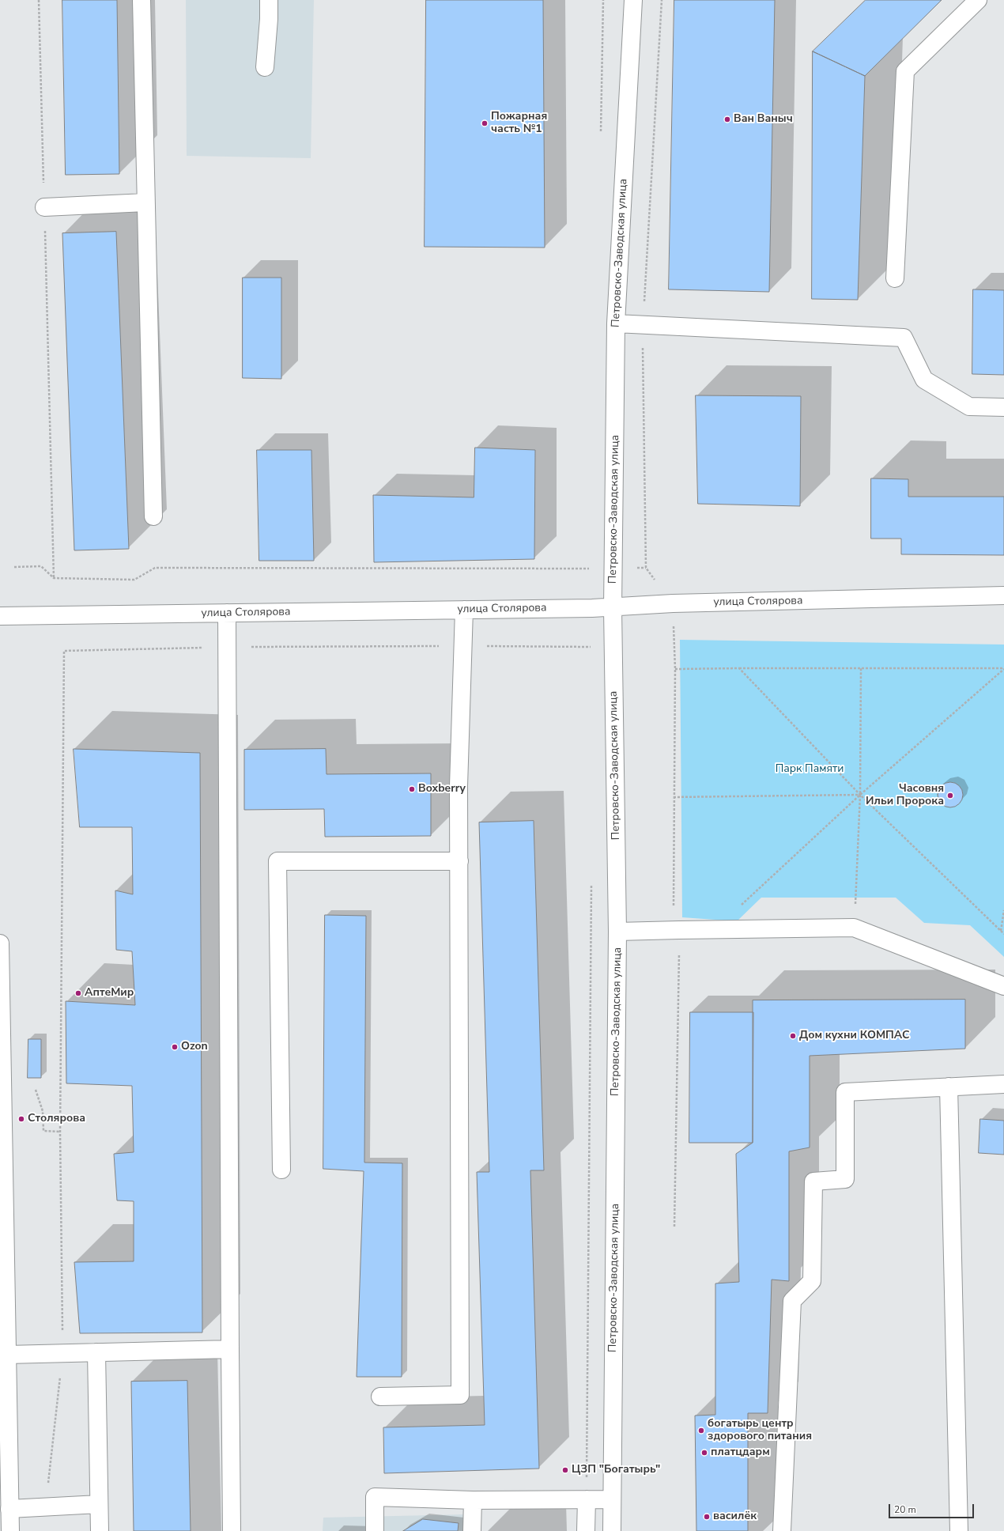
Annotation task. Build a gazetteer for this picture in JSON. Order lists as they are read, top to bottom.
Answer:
{
  "streets": {
    "street": ["Петровско-Заводская улица", "улица Столярова"]
  },
  "crossings": [
    ["Петровско-Заводская улица", "улица Столярова"]
  ],
  "parks": ["Парк Памяти"],
  "places": [
    "Ван Ваныч",
    "Пожарная часть №1",
    "Boxberry",
    "Часовня Ильи Пророка",
    "АптеМир",
    "Дом кухни КОМПАС",
    "Ozon",
    "Столярова",
    "богатырь центр здорового питания",
    "платцдарм",
    "ЦЗП \"Богатырь\"",
    "василёк"
  ],
  "scale_bar": "20 m"
}
